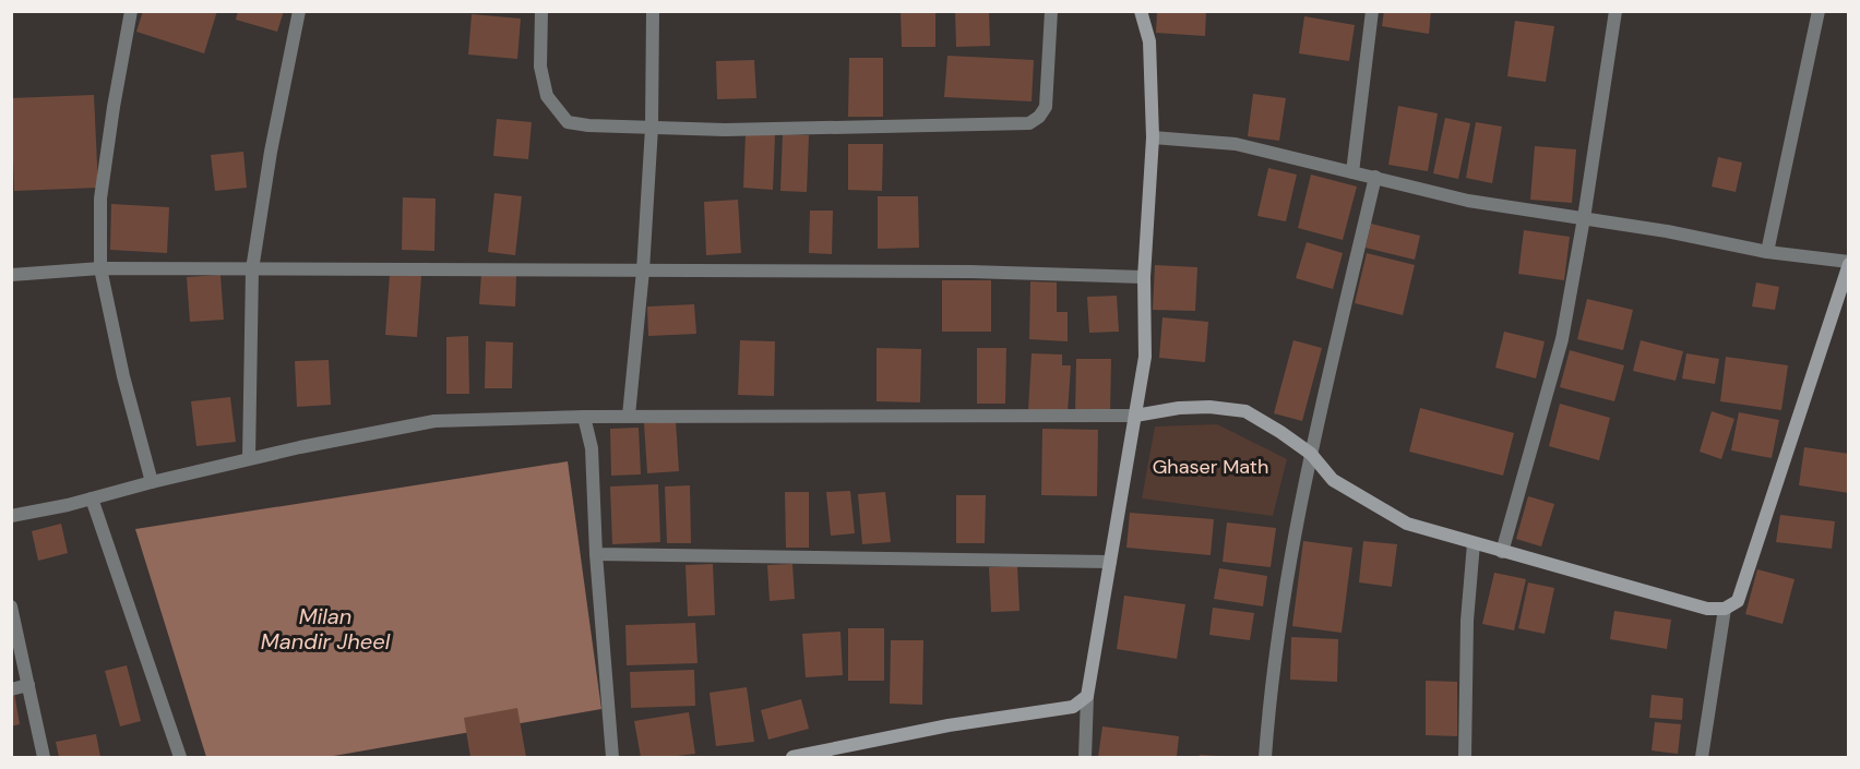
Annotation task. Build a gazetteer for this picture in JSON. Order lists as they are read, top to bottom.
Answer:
{
  "water": ["Milan Mandir Jheel"],
  "parks": ["Ghaser Math"]
}
